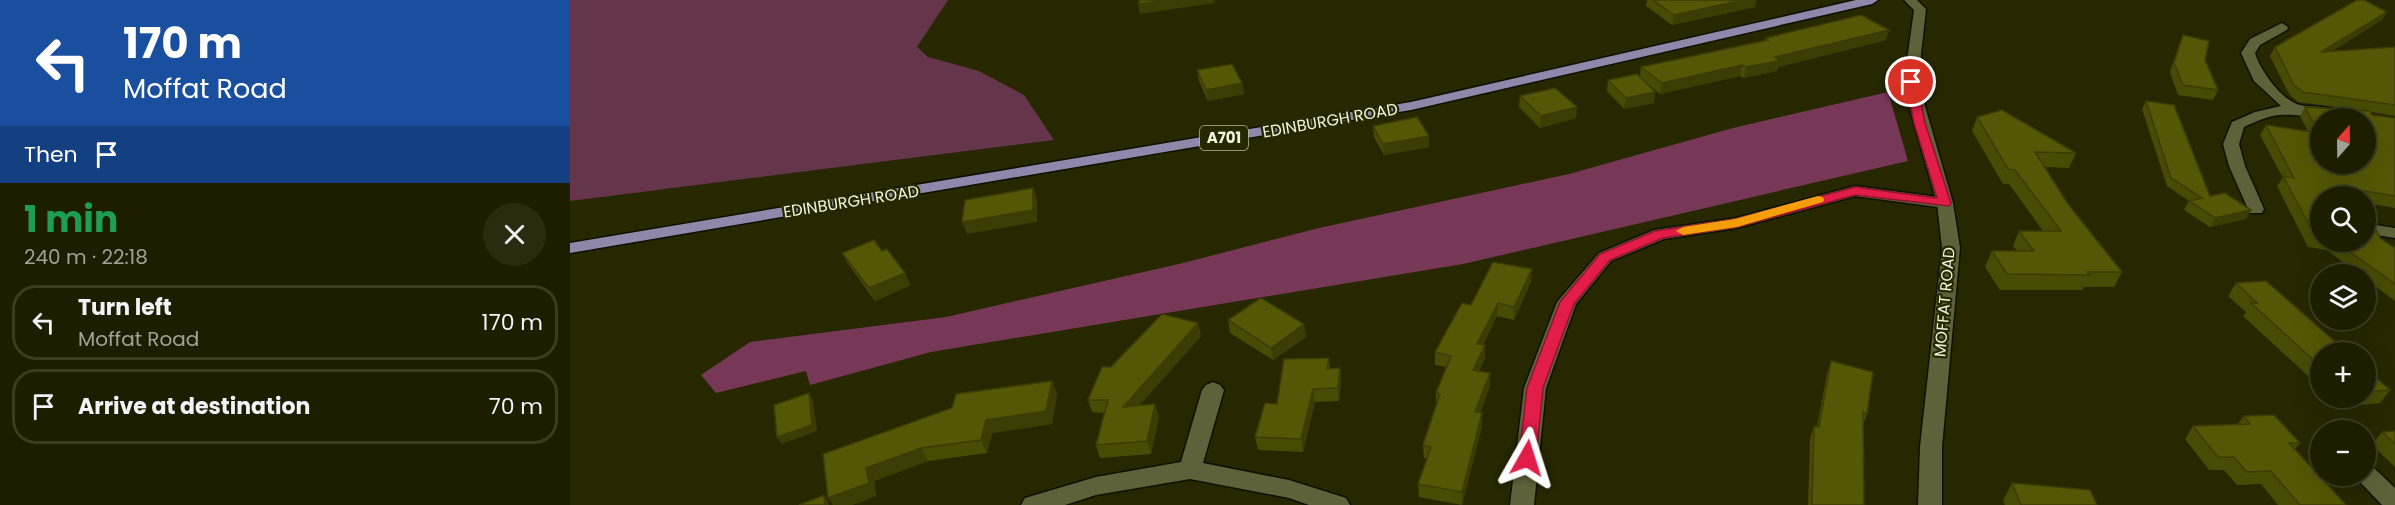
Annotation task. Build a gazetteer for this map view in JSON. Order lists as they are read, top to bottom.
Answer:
{
  "streets": {
    "main road": ["EDINBURGH ROAD", "A701"],
    "street": ["MOFFAT ROAD"]
  },
  "north": "top",
  "page": {
    "turn": ["170 m", "Moffat Road"],
    "map_buttons": ["+", "−"],
    "then": "Then",
    "heading": ["1 min", "240 m · 22:18"],
    "list": [
      {
        "name": "Turn left",
        "note": "Moffat Road",
        "value": "170 m"
      },
      {
        "name": "Arrive at destination",
        "value": "70 m"
      }
    ]
  }
}
